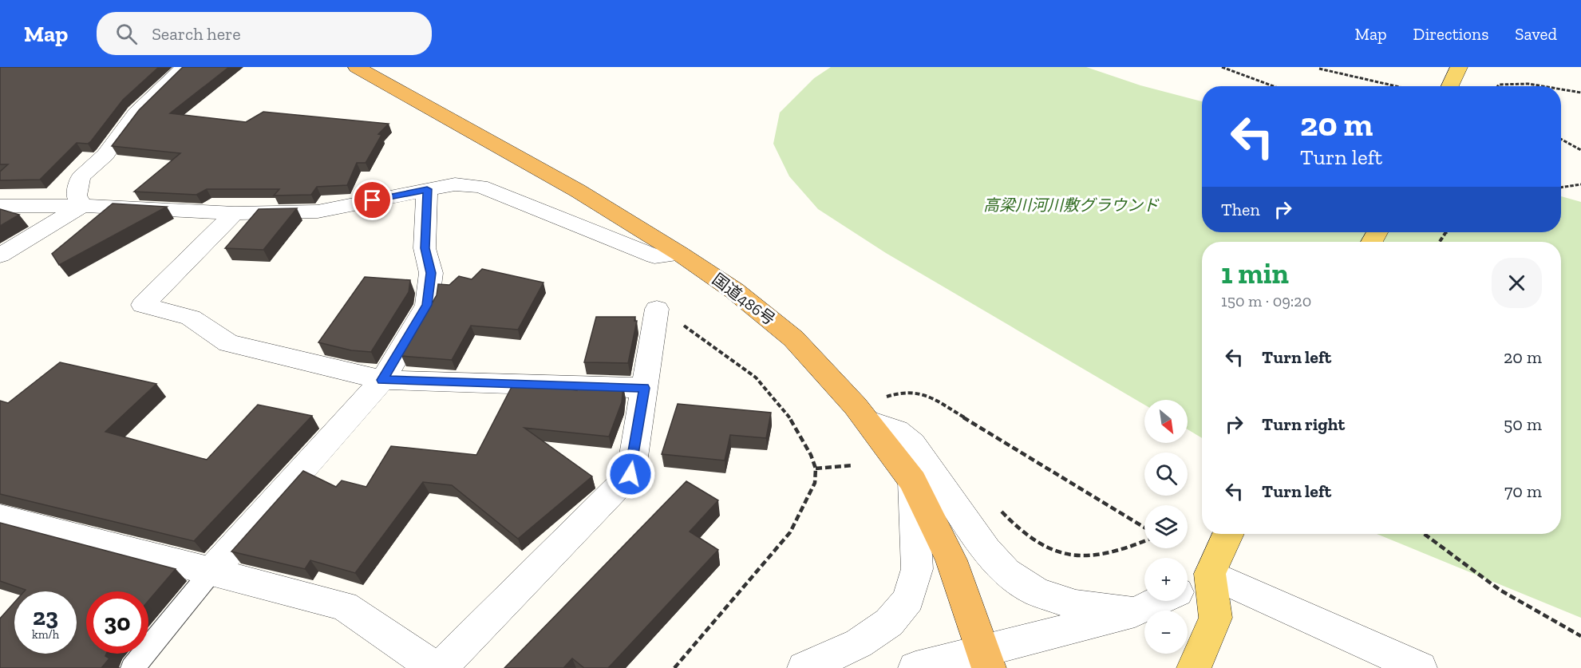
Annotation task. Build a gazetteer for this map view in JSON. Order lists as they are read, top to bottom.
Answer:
{
  "streets": {
    "highway": ["国道486号"]
  },
  "parks": ["高梁川河川敷グラウンド"],
  "north": "bottom right",
  "page": {
    "header": "Map",
    "search": "Search here",
    "nav": ["Map", "Directions", "Saved"],
    "turn": ["20 m", "Turn left"],
    "then": "Then",
    "heading": ["1 min", "150 m · 09:20"],
    "list": [
      {
        "name": "Turn left",
        "value": "20 m"
      },
      {
        "name": "Turn right",
        "value": "50 m"
      },
      {
        "name": "Turn left",
        "value": "70 m"
      }
    ],
    "map_buttons": ["+", "−"],
    "speed": "23 km/h",
    "limit": "30"
  }
}
